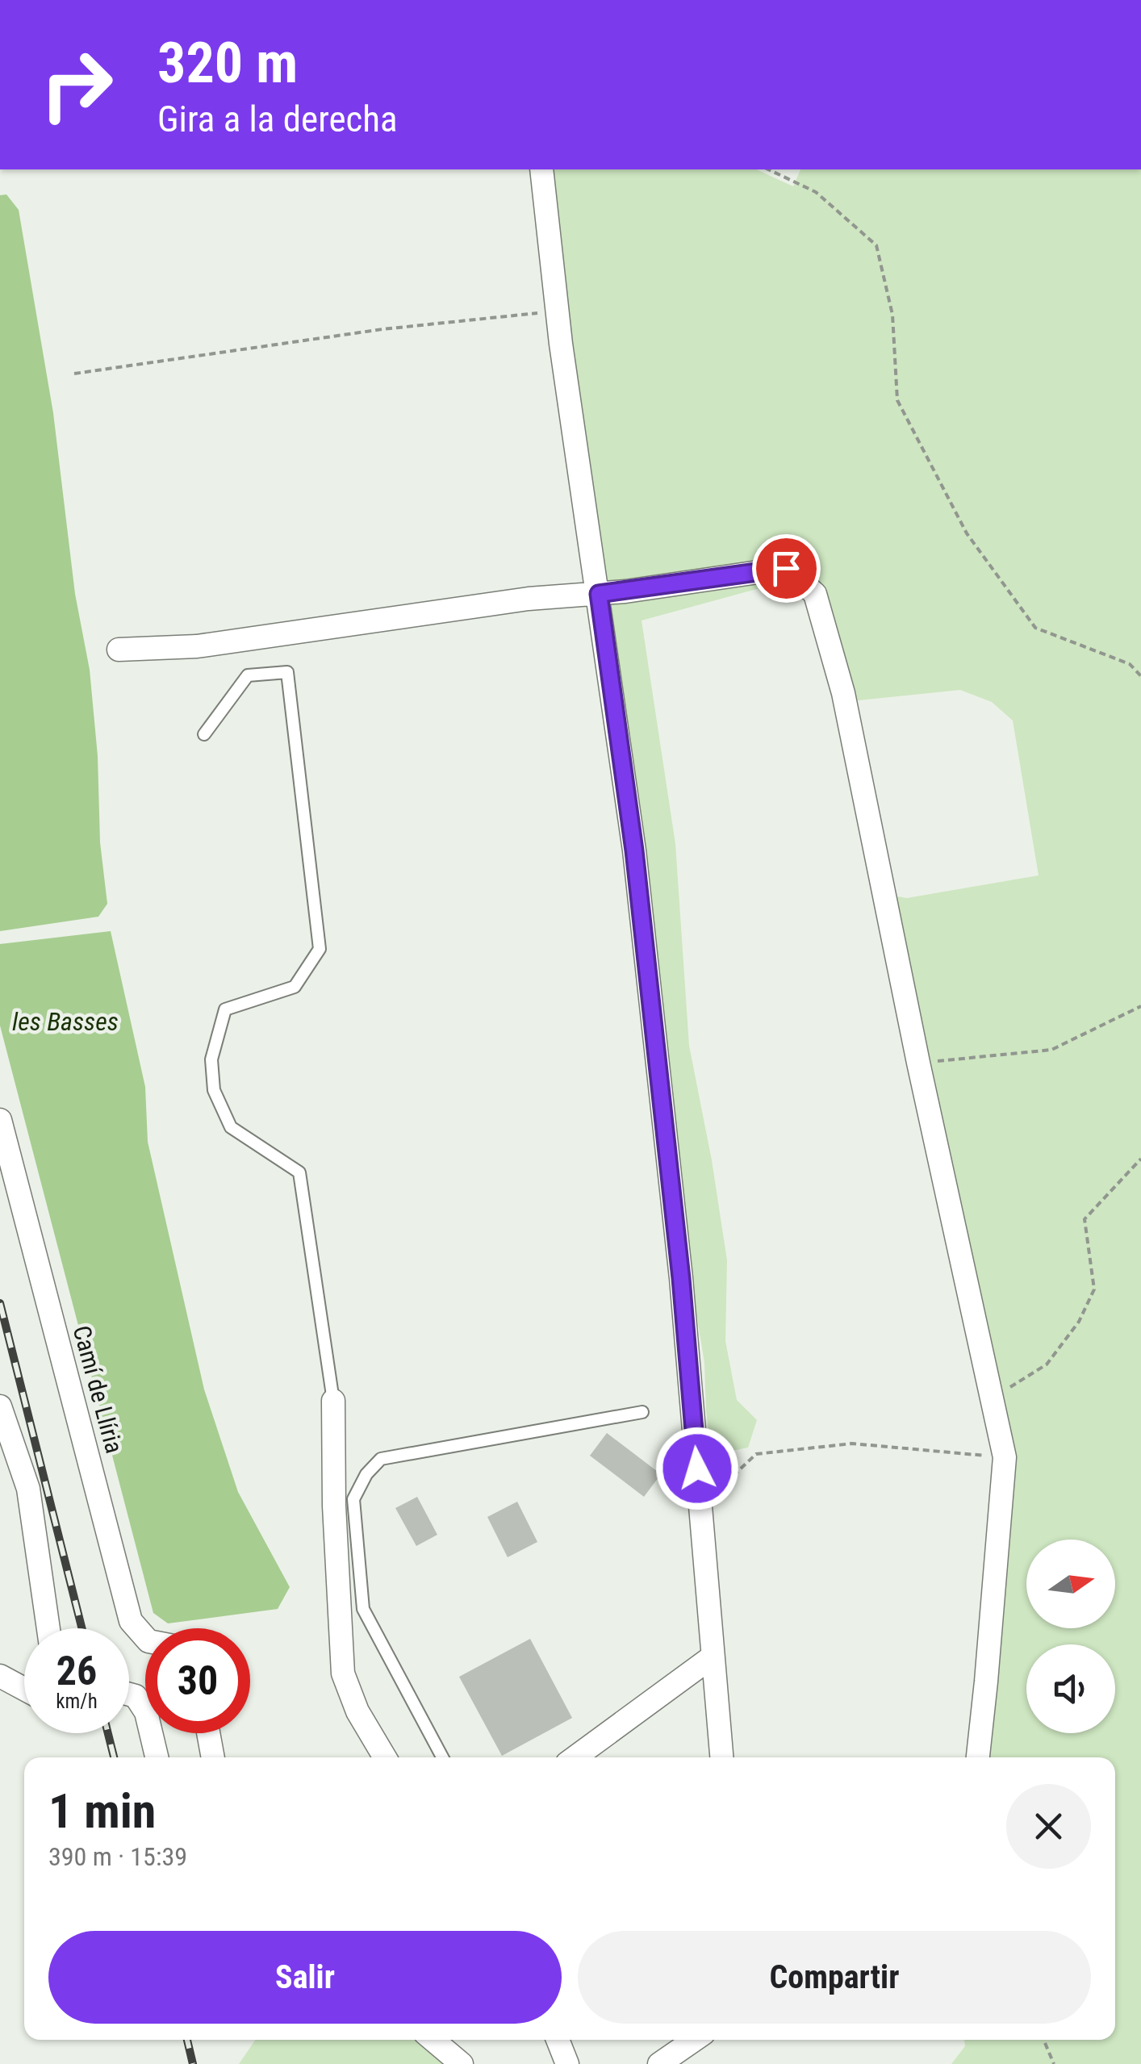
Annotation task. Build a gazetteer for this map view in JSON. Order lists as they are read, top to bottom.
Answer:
{
  "streets": {
    "street": ["Camí de Llíria"]
  },
  "water": ["les Basses"],
  "north": "right",
  "page": {
    "turn": ["320 m", "Gira a la derecha"],
    "speed": "26 km/h",
    "limit": "30",
    "heading": ["1 min", "390 m · 15:39"],
    "buttons": ["Salir", "Compartir"]
  }
}
